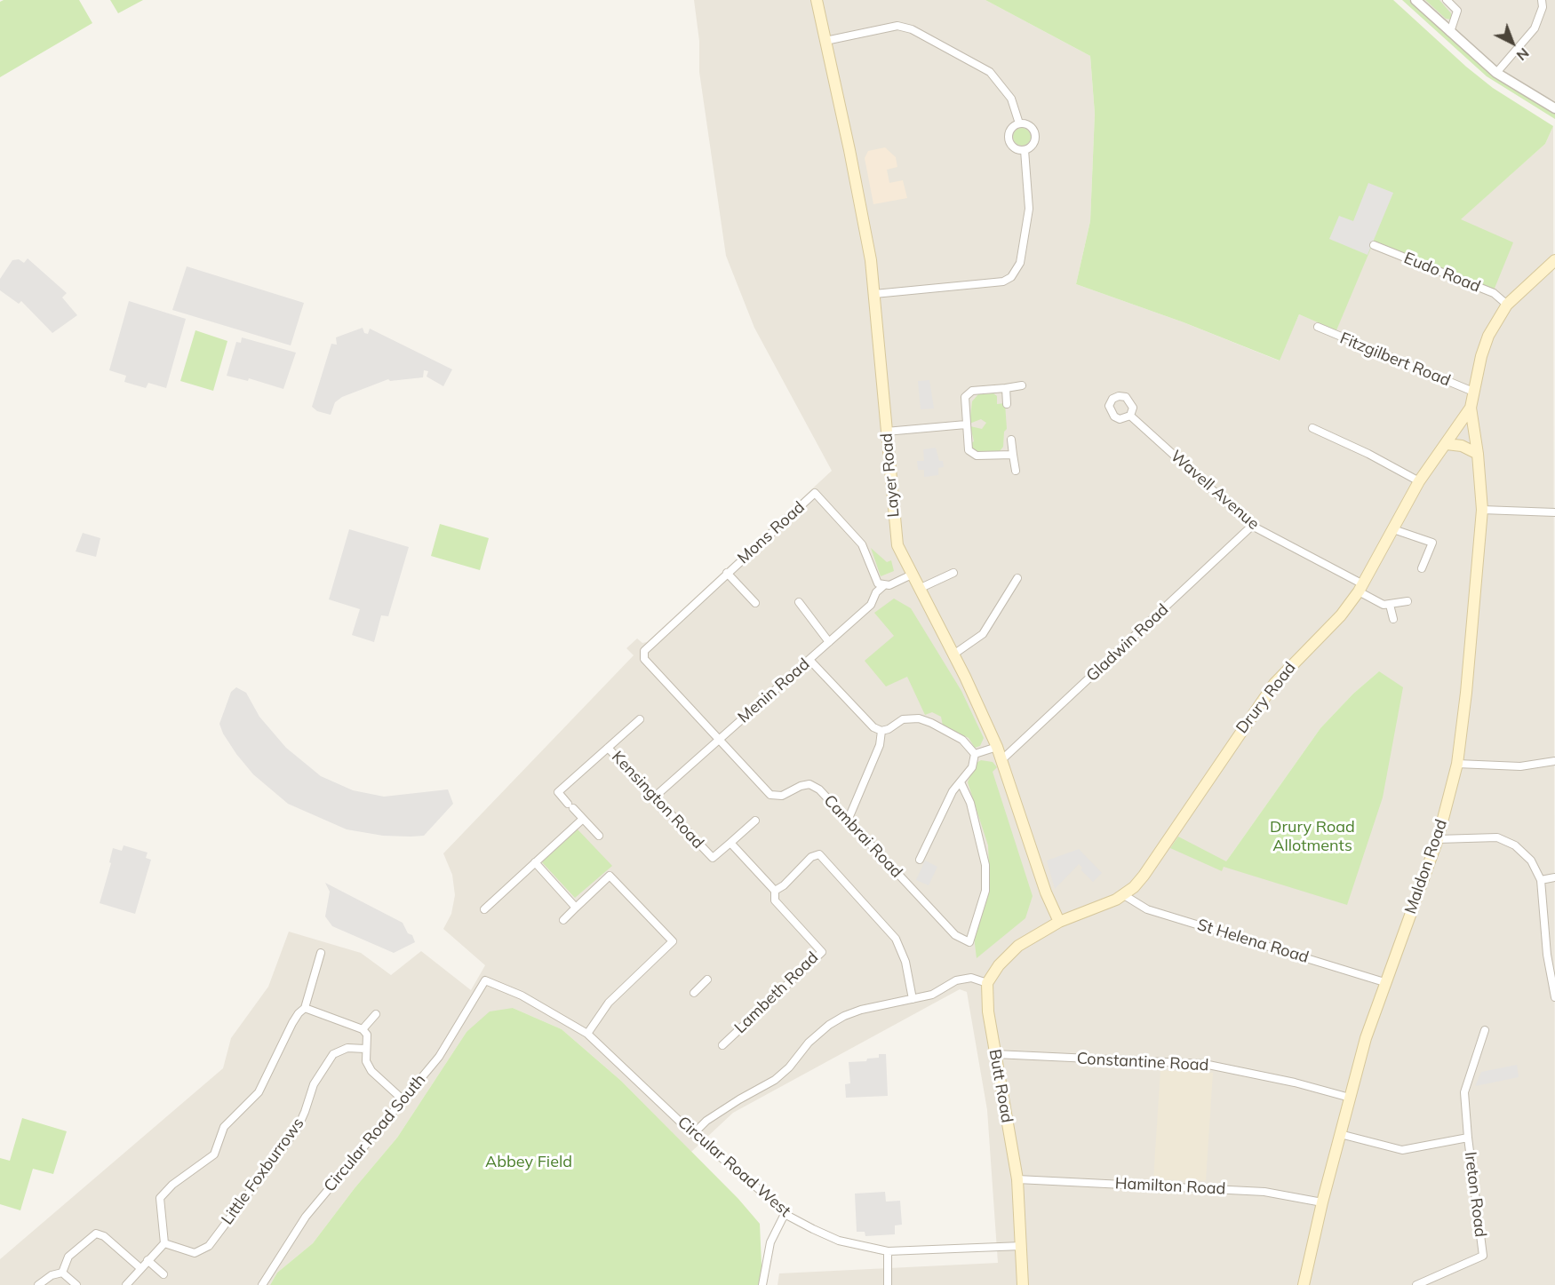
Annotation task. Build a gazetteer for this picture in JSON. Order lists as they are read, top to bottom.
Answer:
{
  "streets": {
    "main road": [
      "Layer Road",
      "Drury Road",
      "Maldon Road",
      "Butt Road"
    ],
    "street": [
      "Eudo Road",
      "Fitzgilbert Road",
      "Wavell Avenue",
      "Mons Road",
      "Gladwin Road",
      "Menin Road",
      "Kensington Road",
      "Cambrai Road",
      "St Helena Road",
      "Lambeth Road",
      "Constantine Road",
      "Circular Road South",
      "Circular Road West",
      "Little Foxburrows",
      "Hamilton Road",
      "Ireton Road"
    ]
  },
  "crossings": [
    ["Layer Road", "Gladwin Road"],
    ["Layer Road", "Drury Road"],
    ["Wavell Avenue", "Gladwin Road"],
    ["Wavell Avenue", "Drury Road"],
    ["Mons Road", "Menin Road"],
    ["Mons Road", "Cambrai Road"],
    ["Menin Road", "Kensington Road"],
    ["Menin Road", "Cambrai Road"],
    ["Drury Road", "Maldon Road"],
    ["Drury Road", "St Helena Road"],
    ["Kensington Road", "Lambeth Road"],
    ["Maldon Road", "St Helena Road"],
    ["Maldon Road", "Constantine Road"],
    ["Maldon Road", "Hamilton Road"],
    ["Maldon Road", "Ireton Road"],
    ["Constantine Road", "Butt Road"],
    ["Butt Road", "Circular Road West"],
    ["Butt Road", "Hamilton Road"],
    ["Circular Road South", "Circular Road West"]
  ],
  "parks": ["Drury Road Allotments", "Abbey Field"],
  "north": "bottom right"
}
